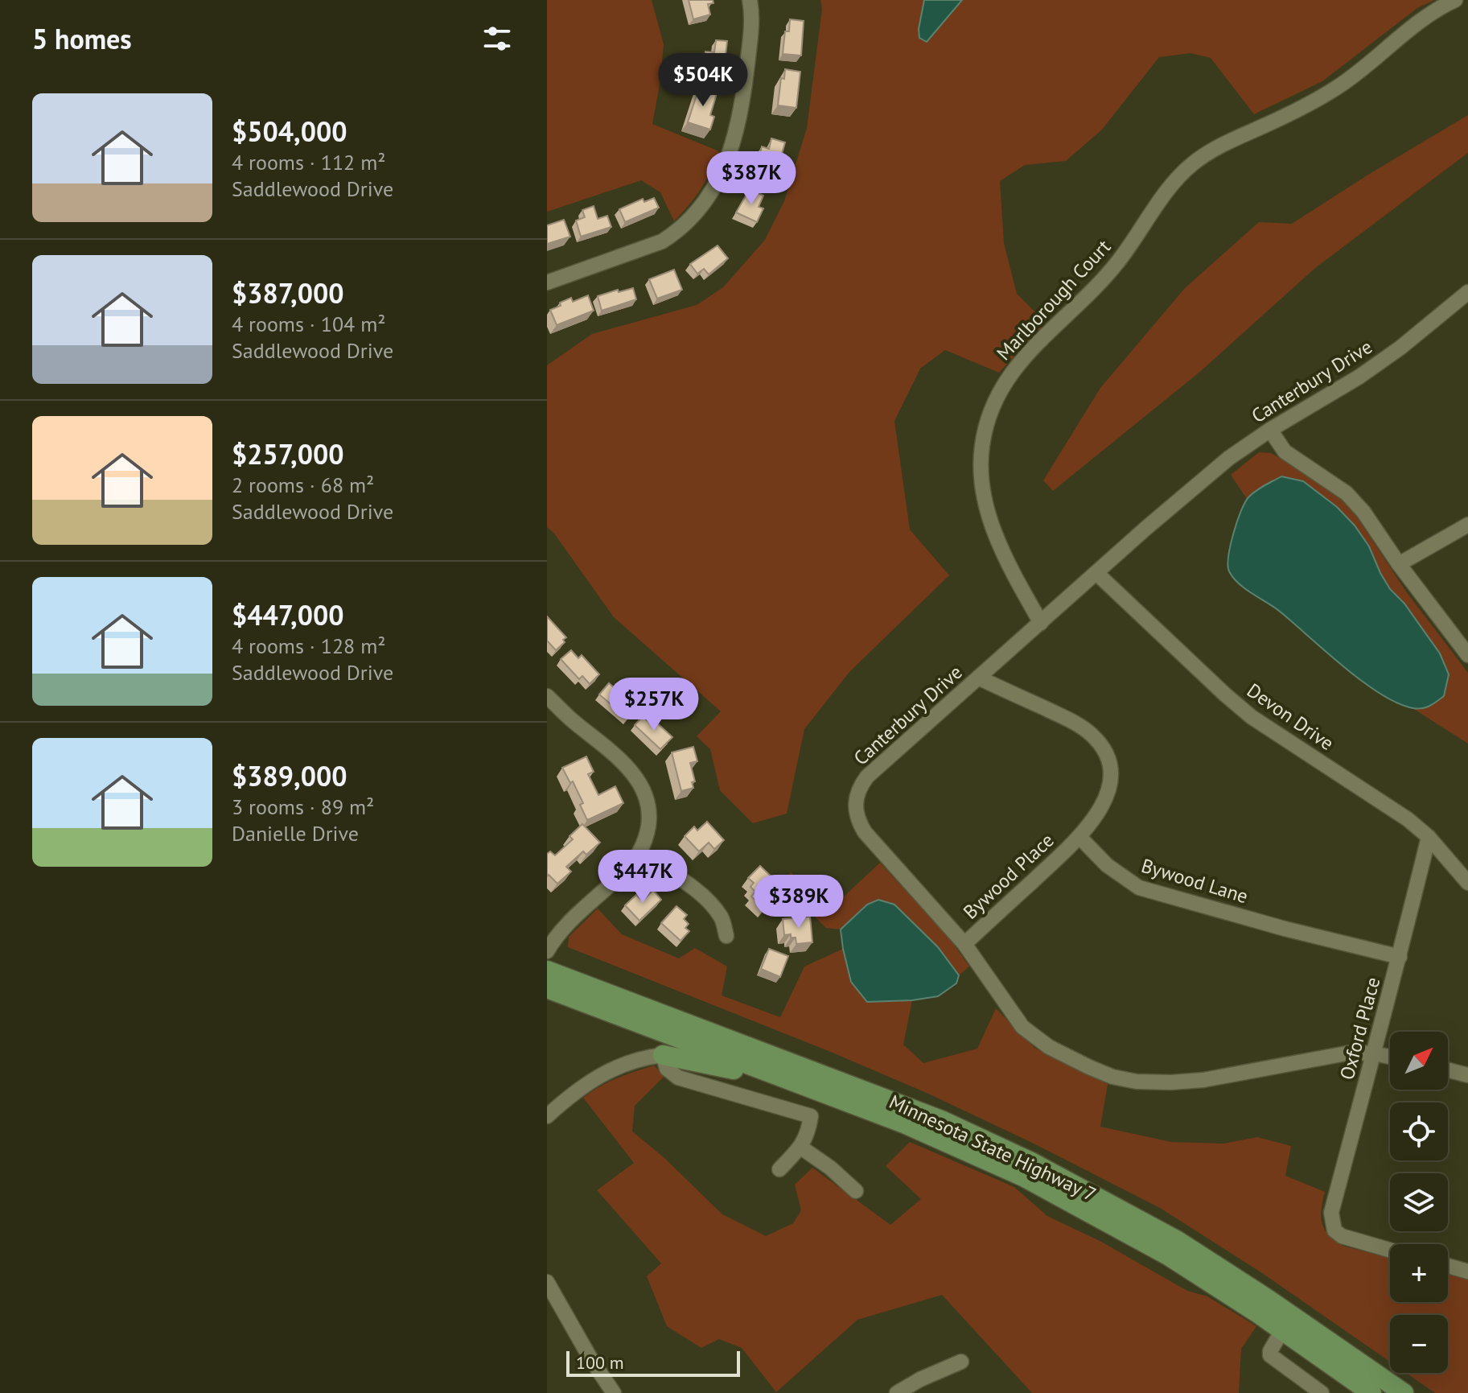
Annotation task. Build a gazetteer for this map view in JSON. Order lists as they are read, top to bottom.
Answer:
{
  "streets": {
    "main road": ["Minnesota State Highway 7"],
    "street": [
      "Marlborough Court",
      "Canterbury Drive",
      "Devon Drive",
      "Bywood Place",
      "Bywood Lane",
      "Oxford Place"
    ]
  },
  "crossings": [
    ["Marlborough Court", "Canterbury Drive"],
    ["Canterbury Drive", "Devon Drive"],
    ["Canterbury Drive", "Bywood Place"],
    ["Canterbury Drive", "Oxford Place"],
    ["Devon Drive", "Oxford Place"],
    ["Bywood Place", "Bywood Lane"],
    ["Bywood Lane", "Oxford Place"]
  ],
  "scale_bar": "100 m",
  "north": "top right",
  "page": {
    "heading": "5 homes",
    "price": [
      "$504K",
      "$387K",
      "$257K",
      "$447K",
      "$389K"
    ],
    "list": [
      {
        "name": "$504,000",
        "note": "4 rooms · 112 m² · Saddlewood Drive"
      },
      {
        "name": "$387,000",
        "note": "4 rooms · 104 m² · Saddlewood Drive"
      },
      {
        "name": "$257,000",
        "note": "2 rooms · 68 m² · Saddlewood Drive"
      },
      {
        "name": "$447,000",
        "note": "4 rooms · 128 m² · Saddlewood Drive"
      },
      {
        "name": "$389,000",
        "note": "3 rooms · 89 m² · Danielle Drive"
      }
    ],
    "map_buttons": ["+", "−"],
    "scale": "100 m"
  }
}
